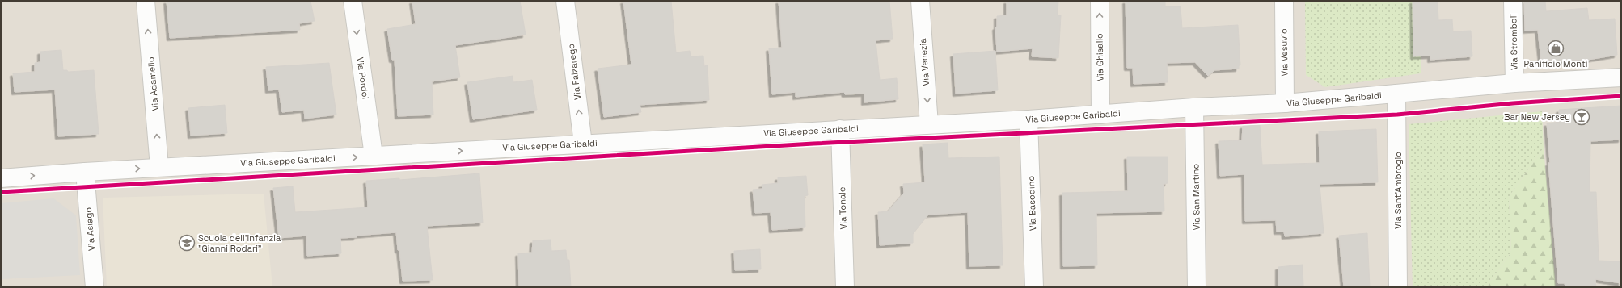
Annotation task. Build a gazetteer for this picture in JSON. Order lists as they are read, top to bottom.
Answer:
{
  "streets": {
    "street": [
      "Via Stromboli",
      "Via Vesuvio",
      "Via Ghisallo",
      "Via Venezia",
      "Via Falzarego",
      "Via Pordoi",
      "Via Adamello",
      "Via Giuseppe Garibaldi",
      "Via Sant'Ambrogio",
      "Via San Martino",
      "Via Basodino",
      "Via Tonale",
      "Via Asiago"
    ]
  },
  "crossings": [
    ["Via Stromboli", "Via Giuseppe Garibaldi"],
    ["Via Vesuvio", "Via Giuseppe Garibaldi"],
    ["Via Ghisallo", "Via Giuseppe Garibaldi"],
    ["Via Venezia", "Via Giuseppe Garibaldi"],
    ["Via Falzarego", "Via Giuseppe Garibaldi"],
    ["Via Pordoi", "Via Giuseppe Garibaldi"],
    ["Via Adamello", "Via Giuseppe Garibaldi"],
    ["Via Giuseppe Garibaldi", "Via Sant'Ambrogio"],
    ["Via Giuseppe Garibaldi", "Via San Martino"],
    ["Via Giuseppe Garibaldi", "Via Basodino"],
    ["Via Giuseppe Garibaldi", "Via Tonale"],
    ["Via Giuseppe Garibaldi", "Via Asiago"]
  ],
  "one_way": [
    "Via Ghisallo",
    "Via Venezia",
    "Via Falzarego",
    "Via Pordoi",
    "Via Adamello",
    "Via Giuseppe Garibaldi"
  ],
  "places": {
    "shop": ["Panificio Monti"],
    "bar": ["Bar New Jersey"],
    "school or university": ["Scuola dell'infanzia \"Gianni Rodari\""]
  }
}
